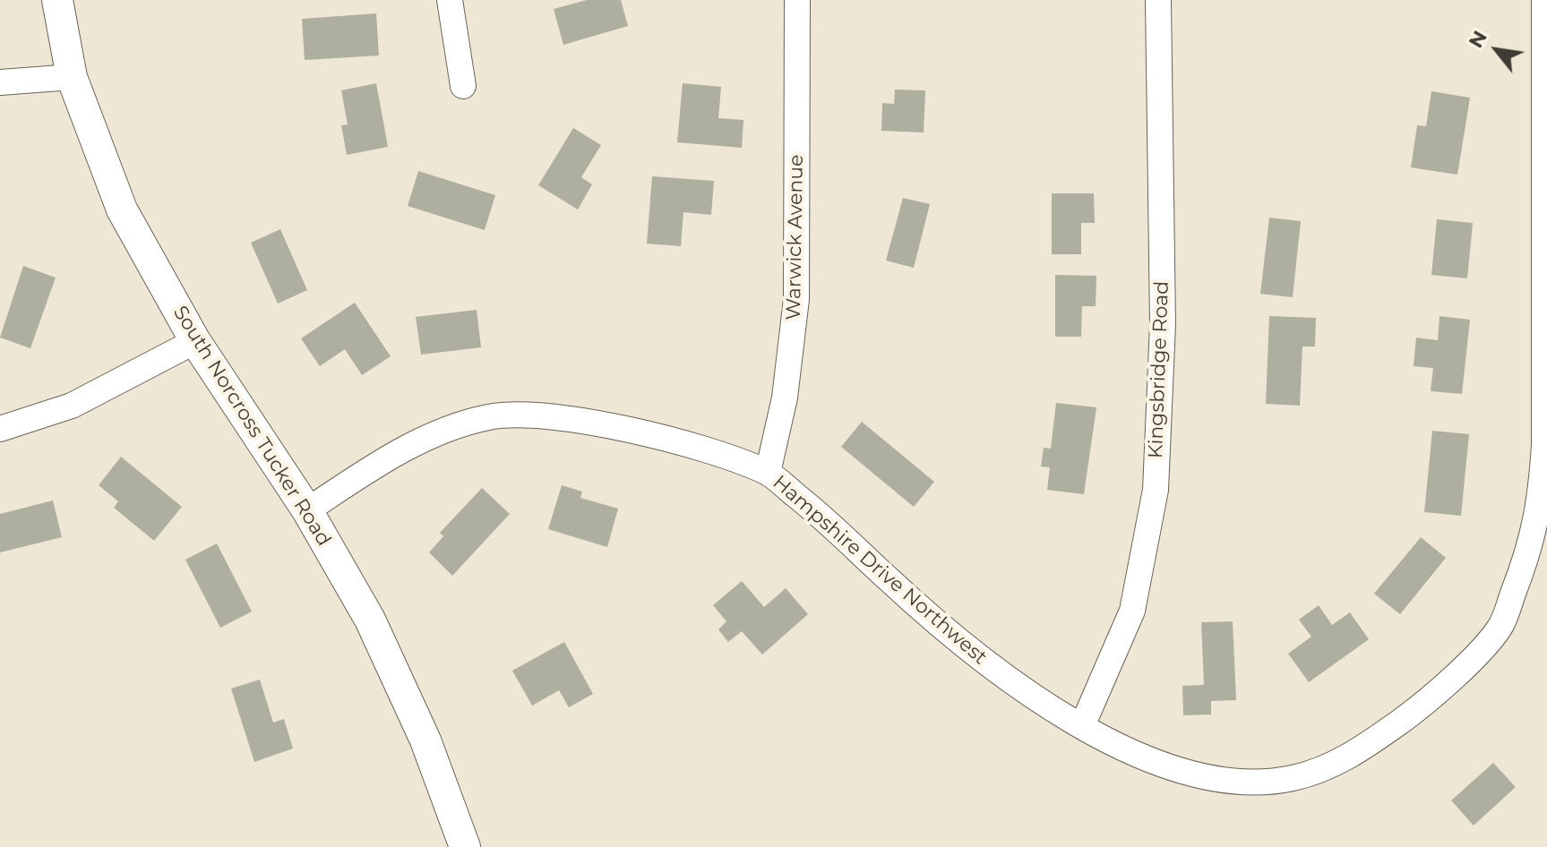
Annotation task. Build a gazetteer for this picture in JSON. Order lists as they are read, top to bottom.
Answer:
{
  "streets": {
    "main road": ["South Norcross Tucker Road"],
    "street": ["Warwick Avenue", "Kingsbridge Road", "Hampshire Drive Northwest"]
  },
  "crossings": [
    ["Warwick Avenue", "Hampshire Drive Northwest"],
    ["Kingsbridge Road", "Hampshire Drive Northwest"],
    ["South Norcross Tucker Road", "Hampshire Drive Northwest"]
  ],
  "north": "top left"
}
